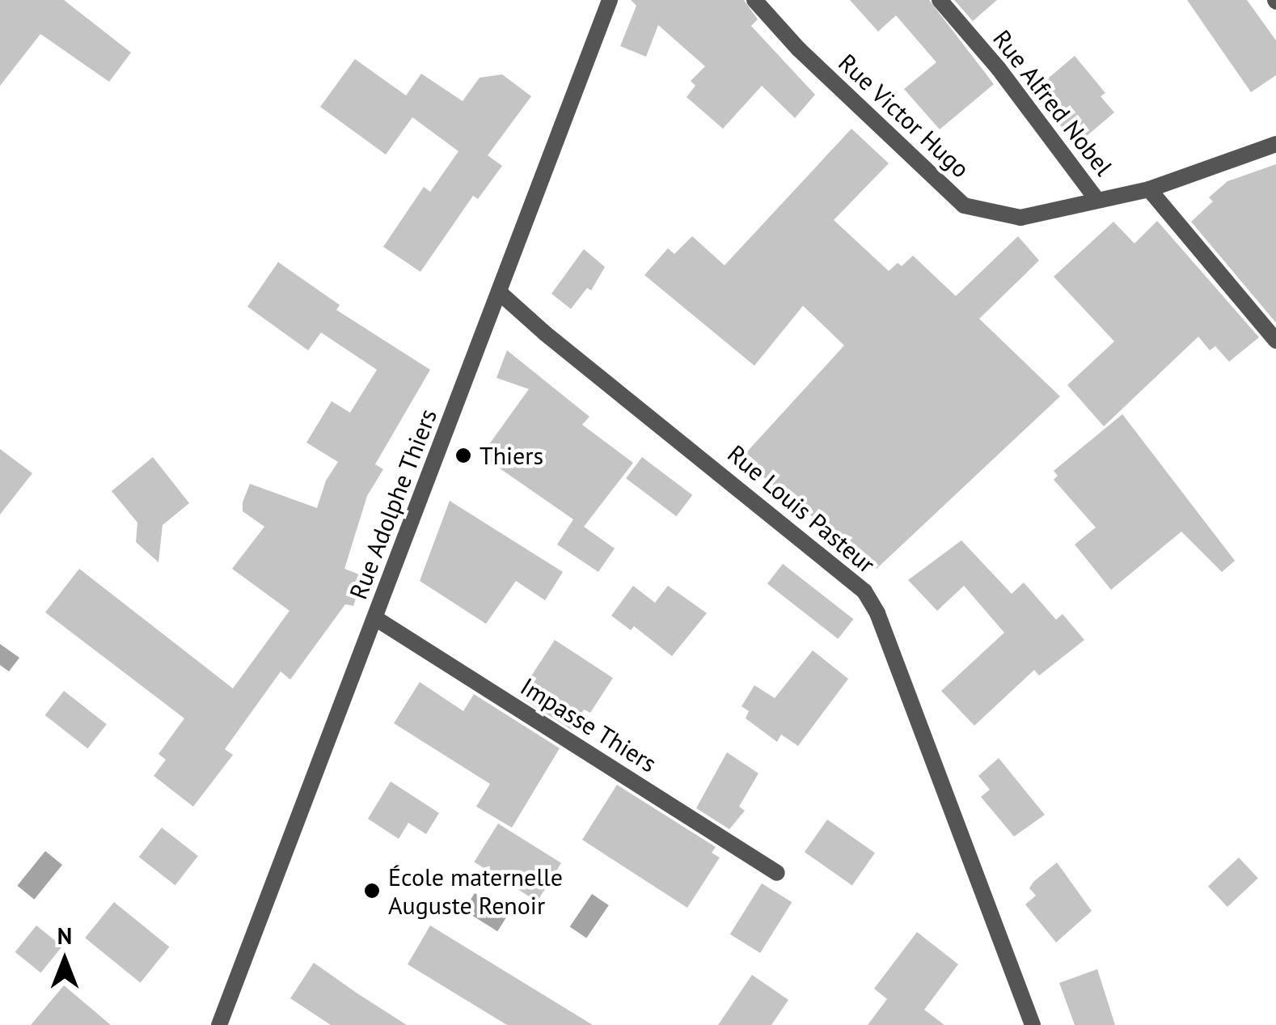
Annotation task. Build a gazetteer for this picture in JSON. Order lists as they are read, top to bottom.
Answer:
{
  "streets": {
    "street": [
      "Rue Alfred Nobel",
      "Rue Victor Hugo",
      "Rue Adolphe Thiers",
      "Rue Louis Pasteur",
      "Impasse Thiers"
    ]
  },
  "crossings": [
    ["Rue Alfred Nobel", "Rue Victor Hugo"],
    ["Rue Adolphe Thiers", "Rue Louis Pasteur"],
    ["Rue Adolphe Thiers", "Impasse Thiers"]
  ],
  "places": ["Thiers", "École maternelle Auguste Renoir"],
  "north": "top"
}
